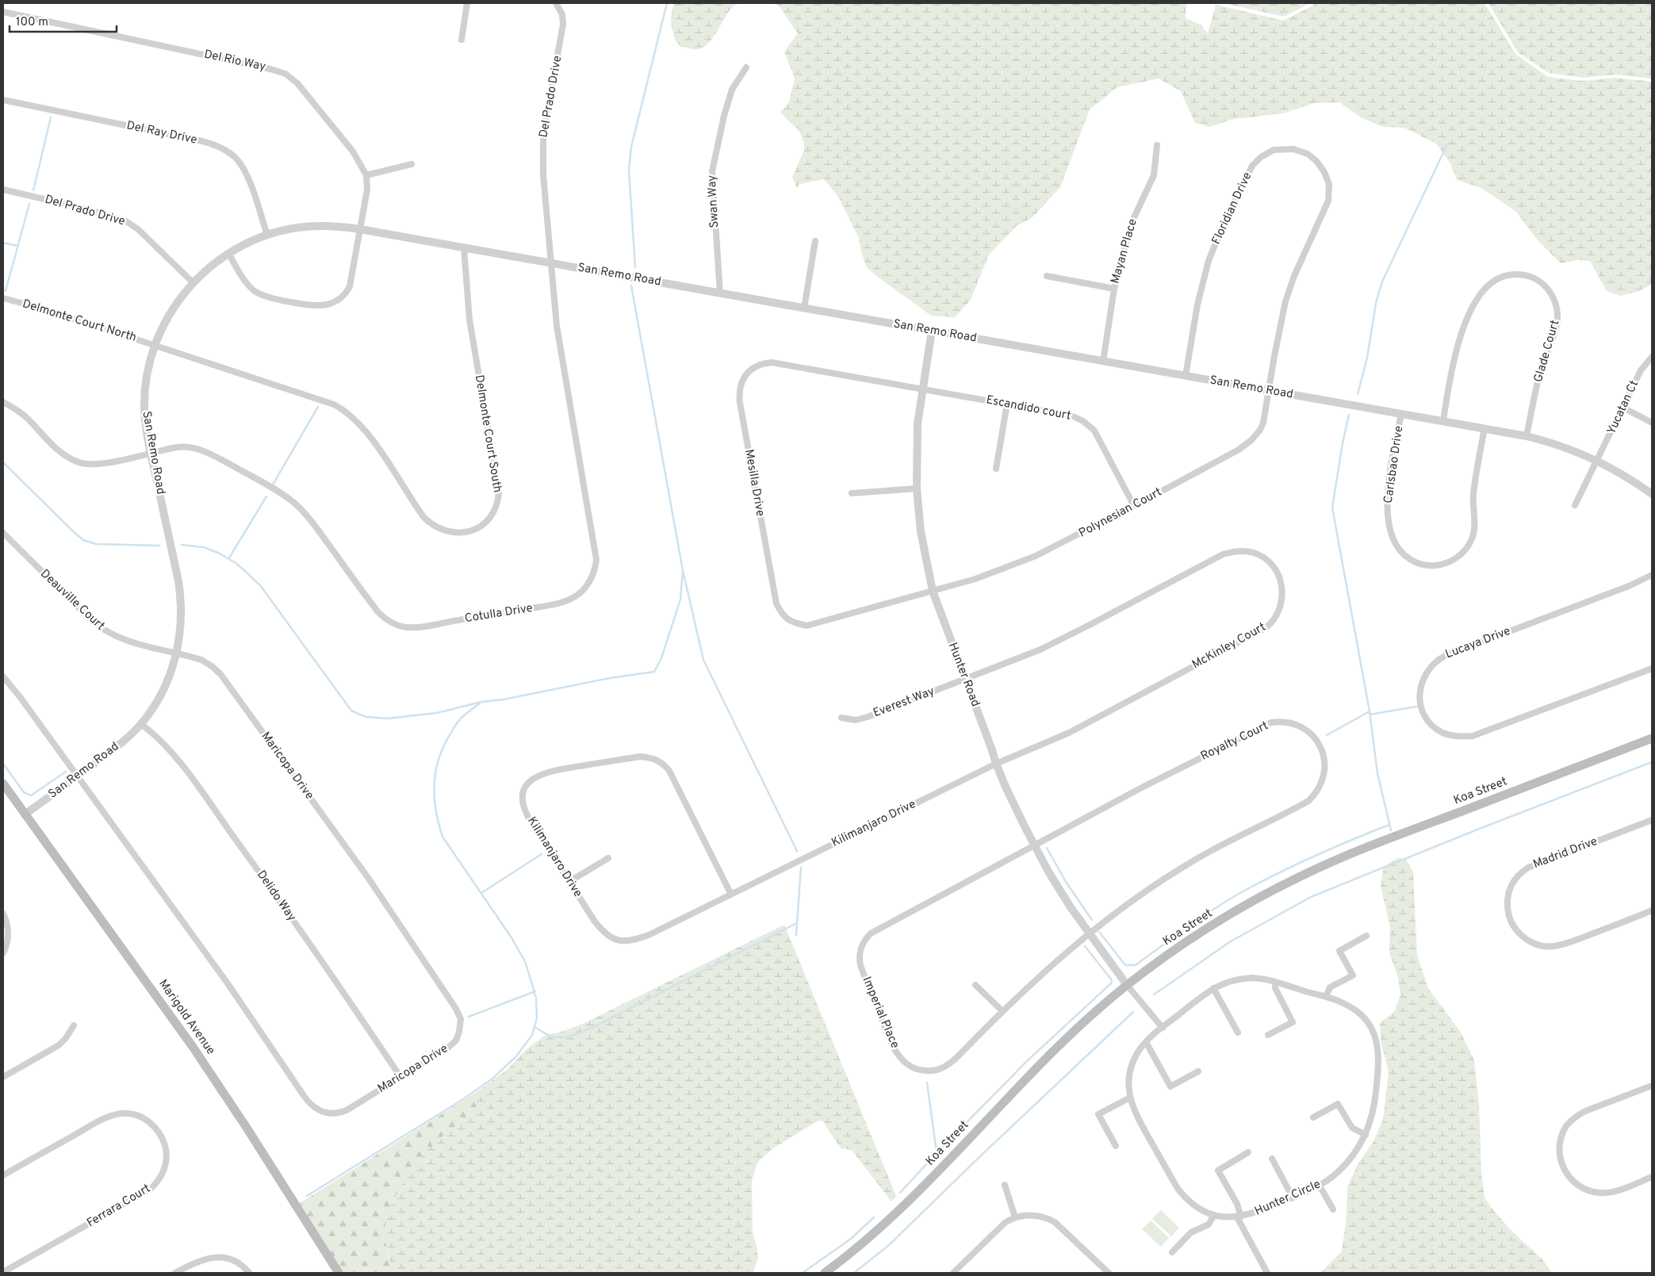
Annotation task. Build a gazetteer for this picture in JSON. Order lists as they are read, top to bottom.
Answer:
{
  "streets": {
    "main road": ["Koa Street", "Marigold Avenue"],
    "street": [
      "Del Rio Way",
      "Del Prado Drive",
      "Del Ray Drive",
      "Swan Way",
      "Floridian Drive",
      "Mayan Place",
      "San Remo Road",
      "Delmonte Court North",
      "Glade Court",
      "Yucatan Ct",
      "Escandido court",
      "Delmonte Court South",
      "Carlsbao Drive",
      "Mesilla Drive",
      "Polynesian Court",
      "Deauville Court",
      "Cotulla Drive",
      "Lucaya Drive",
      "McKinley Court",
      "Hunter Road",
      "Everest Way",
      "Royalty Court",
      "Maricopa Drive",
      "Kilimanjaro Drive",
      "Madrid Drive",
      "Delido Way",
      "Imperial Place",
      "Hunter Circle",
      "Ferrara Court"
    ]
  },
  "crossings": [
    ["Del Prado Drive", "San Remo Road"],
    ["Del Prado Drive", "Cotulla Drive"],
    ["Del Ray Drive", "San Remo Road"],
    ["Swan Way", "San Remo Road"],
    ["Floridian Drive", "San Remo Road"],
    ["Floridian Drive", "Polynesian Court"],
    ["Mayan Place", "San Remo Road"],
    ["San Remo Road", "Delmonte Court North"],
    ["San Remo Road", "Glade Court"],
    ["San Remo Road", "Yucatan Ct"],
    ["San Remo Road", "Delmonte Court South"],
    ["San Remo Road", "Carlsbao Drive"],
    ["San Remo Road", "Polynesian Court"],
    ["San Remo Road", "Deauville Court"],
    ["San Remo Road", "Cotulla Drive"],
    ["San Remo Road", "Hunter Road"],
    ["San Remo Road", "Maricopa Drive"],
    ["San Remo Road", "Delido Way"],
    ["San Remo Road", "Marigold Avenue"],
    ["Delmonte Court North", "Delmonte Court South"],
    ["Escandido court", "Mesilla Drive"],
    ["Escandido court", "Polynesian Court"],
    ["Escandido court", "Hunter Road"],
    ["Mesilla Drive", "Polynesian Court"],
    ["Mesilla Drive", "Hunter Road"],
    ["Polynesian Court", "Hunter Road"],
    ["Deauville Court", "Maricopa Drive"],
    ["McKinley Court", "Hunter Road"],
    ["McKinley Court", "Everest Way"],
    ["McKinley Court", "Kilimanjaro Drive"],
    ["Hunter Road", "Everest Way"],
    ["Hunter Road", "Royalty Court"],
    ["Hunter Road", "Koa Street"],
    ["Hunter Road", "Kilimanjaro Drive"],
    ["Hunter Road", "Imperial Place"],
    ["Royalty Court", "Imperial Place"],
    ["Maricopa Drive", "Delido Way"]
  ],
  "scale_bar": "100 m"
}
